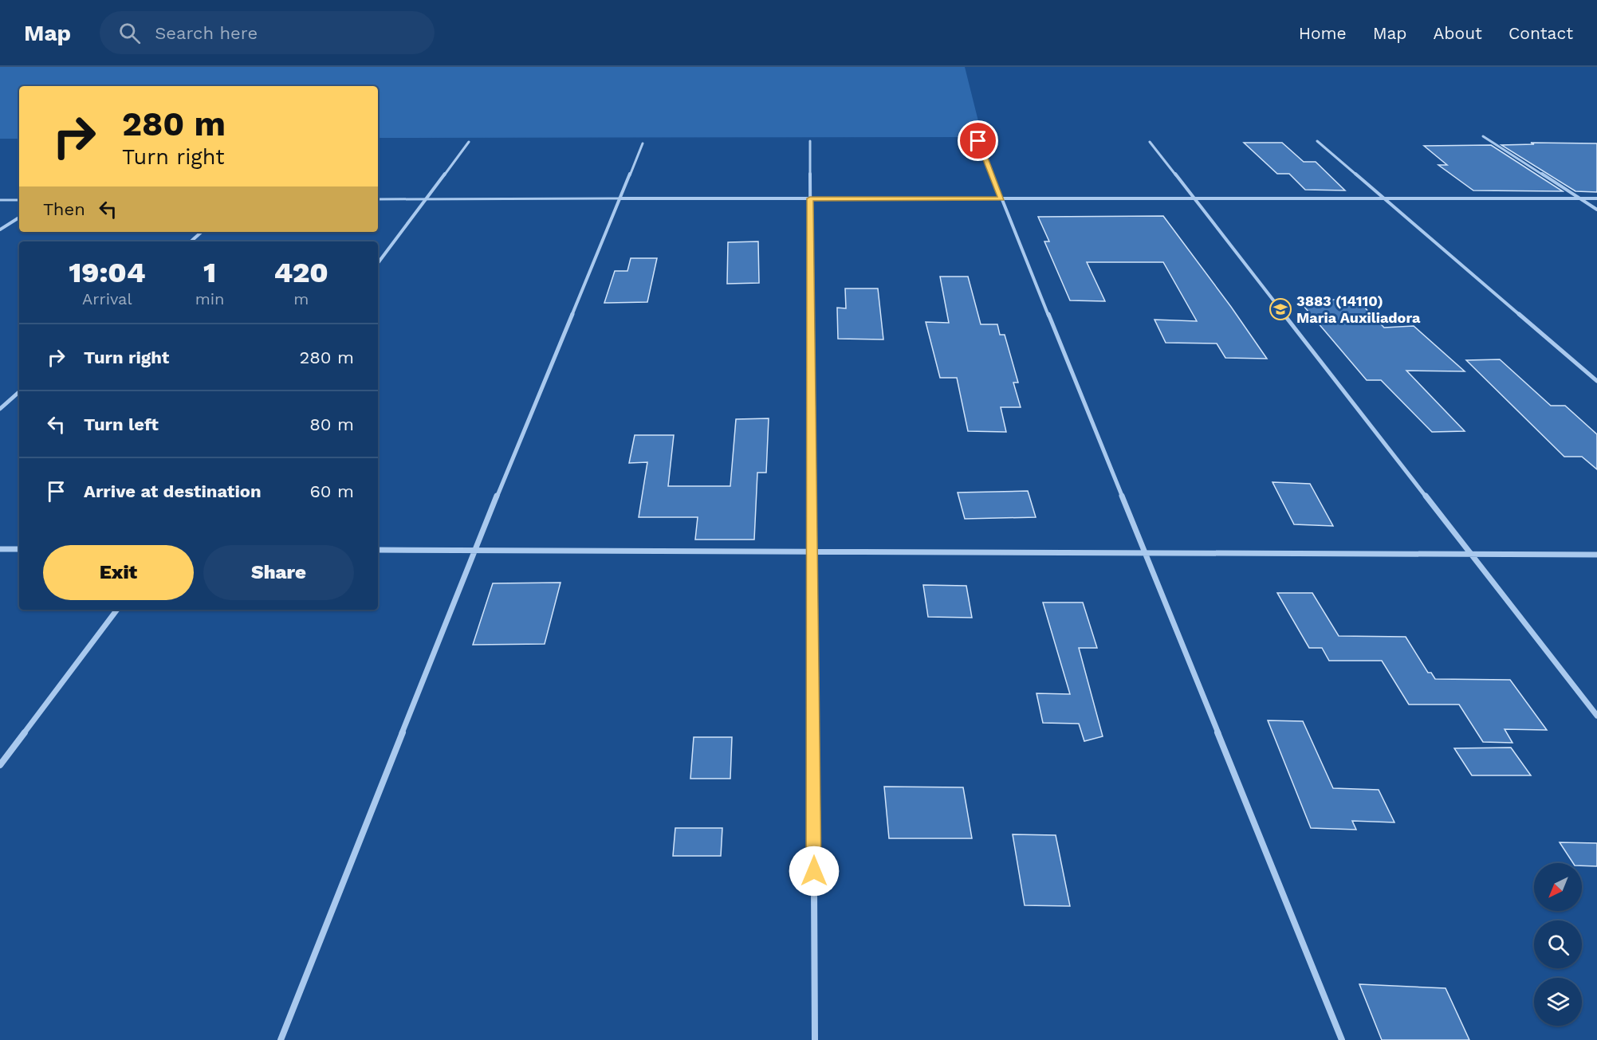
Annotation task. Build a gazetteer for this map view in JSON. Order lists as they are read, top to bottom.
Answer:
{
  "places": {
    "school or university": ["3883 (14110) Maria Auxiliadora"]
  },
  "north": "bottom left",
  "page": {
    "header": "Map",
    "search": "Search here",
    "nav": [
      "Home",
      "Map",
      "About",
      "Contact"
    ],
    "turn": ["280 m", "Turn right"],
    "then": "Then",
    "eta": [
      "19:04",
      "Arrival",
      "1",
      "min",
      "420",
      "m"
    ],
    "list": [
      {
        "name": "Turn right",
        "value": "280 m"
      },
      {
        "name": "Turn left",
        "value": "80 m"
      },
      {
        "name": "Arrive at destination",
        "value": "60 m"
      }
    ],
    "buttons": ["Exit", "Share"]
  }
}
